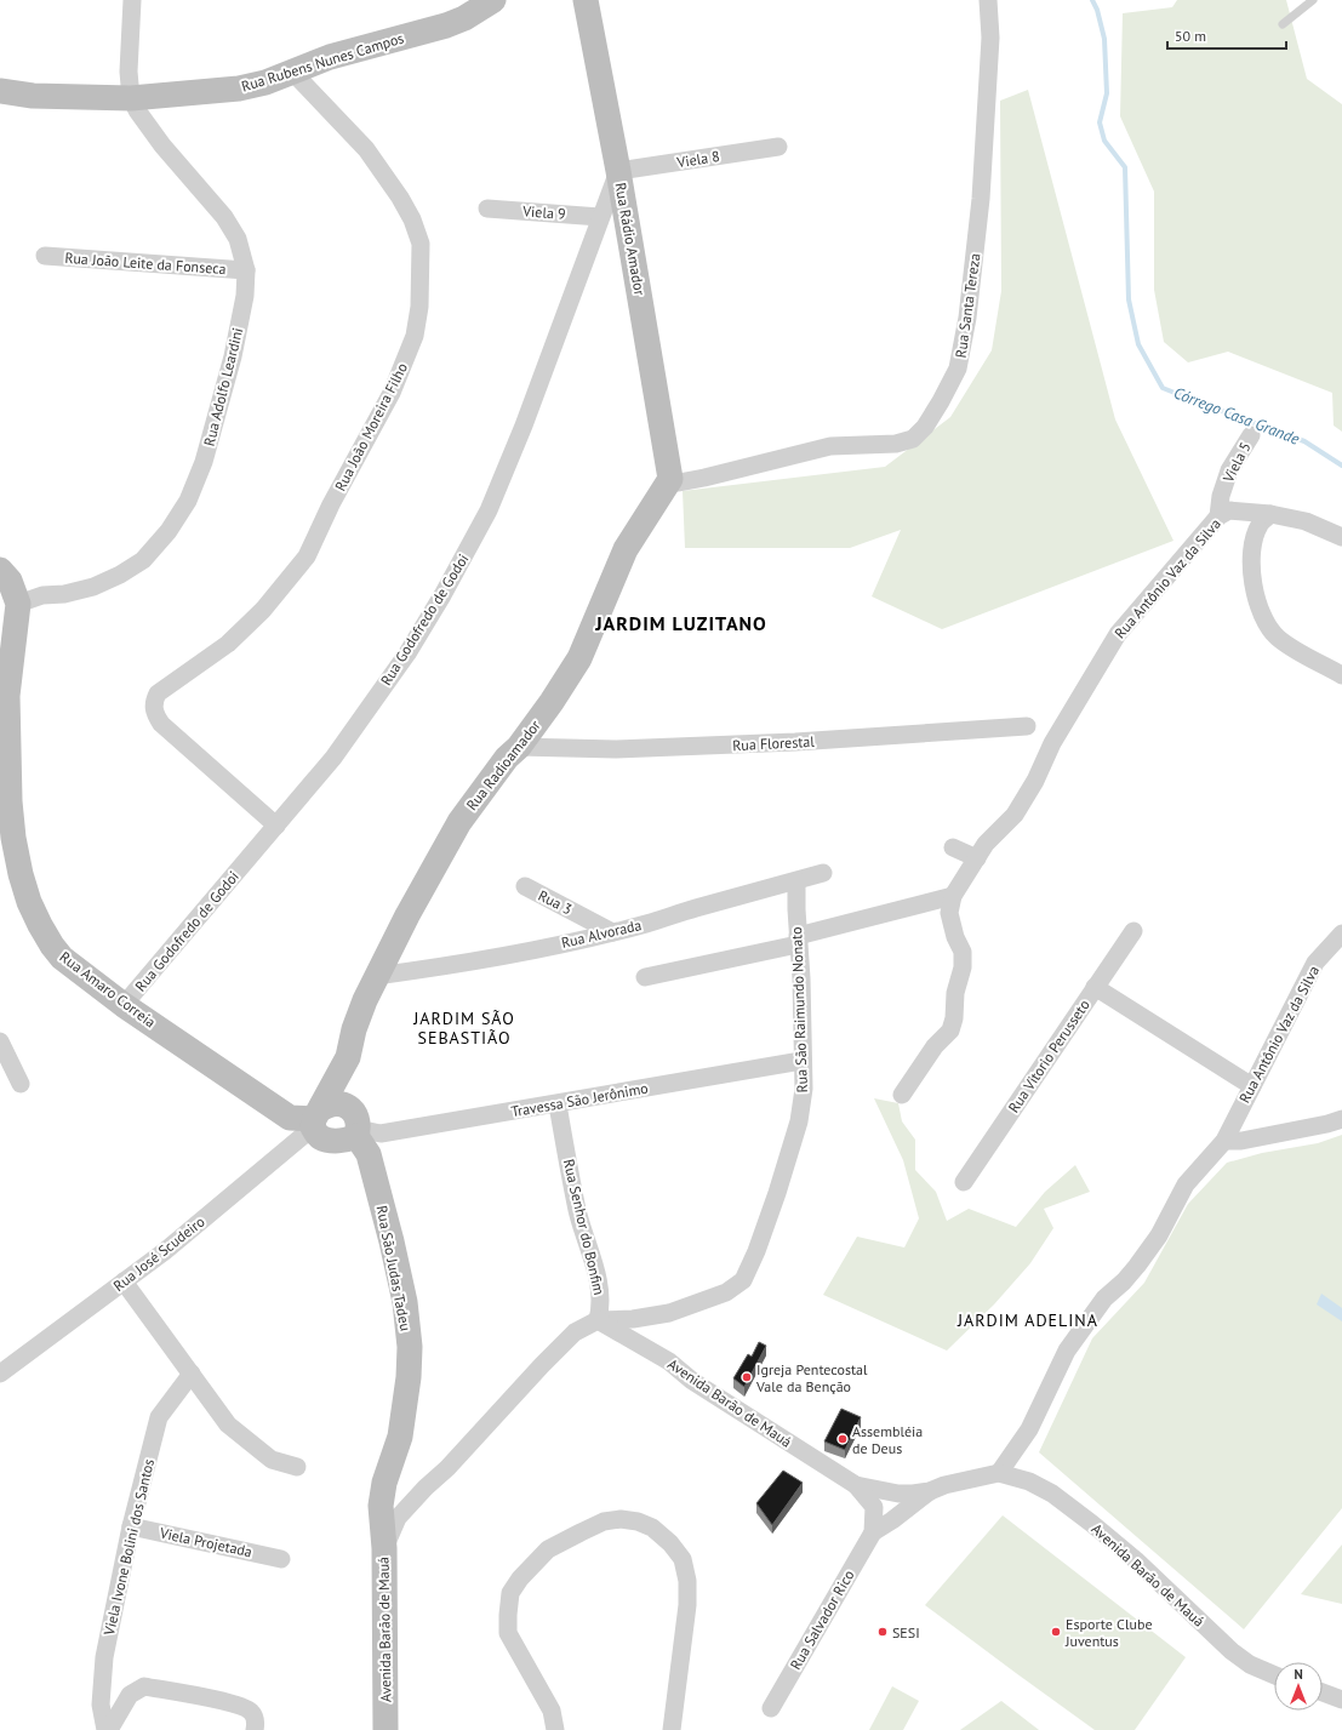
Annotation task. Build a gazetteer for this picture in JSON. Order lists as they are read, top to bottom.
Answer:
{
  "streets": {
    "street": [
      "Rua Rubens Nunes Campos",
      "Viela 8",
      "Viela 9",
      "Rua Rádio Amador",
      "Rua João Leite da Fonseca",
      "Rua Santa Tereza",
      "Rua Adolfo Leardini",
      "Rua João Moreira Filho",
      "Viela 5",
      "Rua Antônio Vaz da Silva",
      "Rua Godofredo de Godoi",
      "Rua Florestal",
      "Rua Radioamador",
      "Rua 3",
      "Rua Alvorada",
      "Rua Amaro Correia",
      "Rua São Raimundo Nonato",
      "Rua Vitorio Perusseto",
      "Travessa São Jerônimo",
      "Rua Senhor do Bonfim",
      "Rua José Scudeiro",
      "Rua São Judas Tadeu",
      "Avenida Barão de Mauá",
      "Viela Projetada",
      "Viela Ivone Bolini dos Santos",
      "Rua Salvador Rico"
    ]
  },
  "crossings": [
    ["Rua Rubens Nunes Campos", "Rua Adolfo Leardini"],
    ["Rua Rubens Nunes Campos", "Rua João Moreira Filho"],
    ["Viela 8", "Rua Rádio Amador"],
    ["Viela 8", "Rua Godofredo de Godoi"],
    ["Viela 9", "Rua Godofredo de Godoi"],
    ["Rua Rádio Amador", "Rua Santa Tereza"],
    ["Rua Rádio Amador", "Rua Godofredo de Godoi"],
    ["Rua Rádio Amador", "Rua Radioamador"],
    ["Rua João Leite da Fonseca", "Rua Adolfo Leardini"],
    ["Rua Santa Tereza", "Rua Radioamador"],
    ["Rua Adolfo Leardini", "Rua Amaro Correia"],
    ["Rua João Moreira Filho", "Rua Godofredo de Godoi"],
    ["Viela 5", "Rua Antônio Vaz da Silva"],
    ["Rua Antônio Vaz da Silva", "Avenida Barão de Mauá"],
    ["Rua Godofredo de Godoi", "Rua Amaro Correia"],
    ["Rua Florestal", "Rua Radioamador"],
    ["Rua Radioamador", "Rua Alvorada"],
    ["Rua Radioamador", "Rua Amaro Correia"],
    ["Rua Radioamador", "Travessa São Jerônimo"],
    ["Rua Radioamador", "Rua José Scudeiro"],
    ["Rua Radioamador", "Rua São Judas Tadeu"],
    ["Rua 3", "Rua Alvorada"],
    ["Rua Alvorada", "Rua São Raimundo Nonato"],
    ["Rua Amaro Correia", "Travessa São Jerônimo"],
    ["Rua Amaro Correia", "Rua José Scudeiro"],
    ["Rua Amaro Correia", "Rua São Judas Tadeu"],
    ["Rua São Raimundo Nonato", "Travessa São Jerônimo"],
    ["Rua São Raimundo Nonato", "Rua Senhor do Bonfim"],
    ["Rua São Raimundo Nonato", "Avenida Barão de Mauá"],
    ["Travessa São Jerônimo", "Rua Senhor do Bonfim"],
    ["Travessa São Jerônimo", "Rua José Scudeiro"],
    ["Travessa São Jerônimo", "Rua São Judas Tadeu"],
    ["Rua Senhor do Bonfim", "Avenida Barão de Mauá"],
    ["Rua José Scudeiro", "Rua São Judas Tadeu"],
    ["Rua São Judas Tadeu", "Avenida Barão de Mauá"],
    ["Avenida Barão de Mauá", "Rua Salvador Rico"],
    ["Viela Projetada", "Viela Ivone Bolini dos Santos"]
  ],
  "districts": ["JARDIM LUZITANO", "JARDIM SÃO SEBASTIÃO", "JARDIM ADELINA"],
  "water": ["Córrego Casa Grande"],
  "places": [
    "Igreja Pentecostal Vale da Benção",
    "Assembléia de Deus",
    "SESI",
    "Esporte Clube Juventus"
  ],
  "scale_bar": "50 m",
  "north": "top"
}
